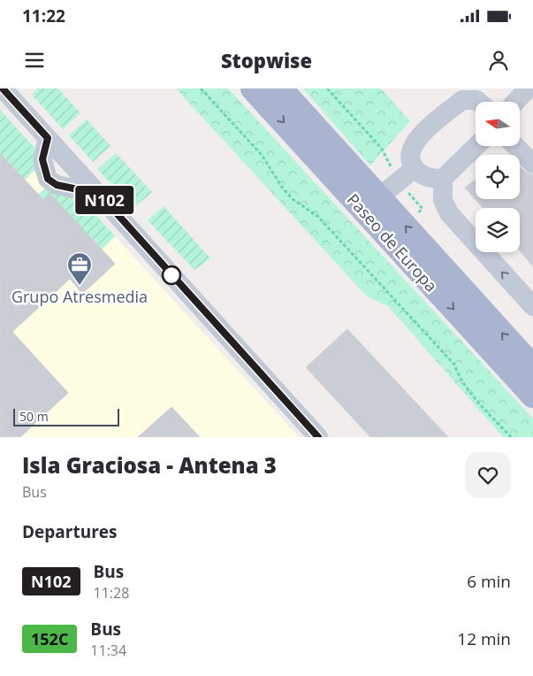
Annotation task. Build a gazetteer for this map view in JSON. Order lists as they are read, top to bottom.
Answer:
{
  "streets": {
    "main road": ["Paseo de Europa"]
  },
  "places": {
    "office": ["Grupo Atresmedia"]
  },
  "lines": ["bus line N102"],
  "scale_bar": "50 m",
  "north": "left",
  "page": {
    "status": "11:22",
    "header": "Stopwise",
    "on_map": "N102",
    "scale": "50 m",
    "heading": [
      ["Isla Graciosa - Antena 3", "Bus"],
      "Departures"
    ],
    "list": [
      {
        "mark": "N102",
        "name": "Bus",
        "note": "11:28",
        "value": "6 min"
      },
      {
        "mark": "152C",
        "name": "Bus",
        "note": "11:34",
        "value": "12 min"
      }
    ]
  }
}
